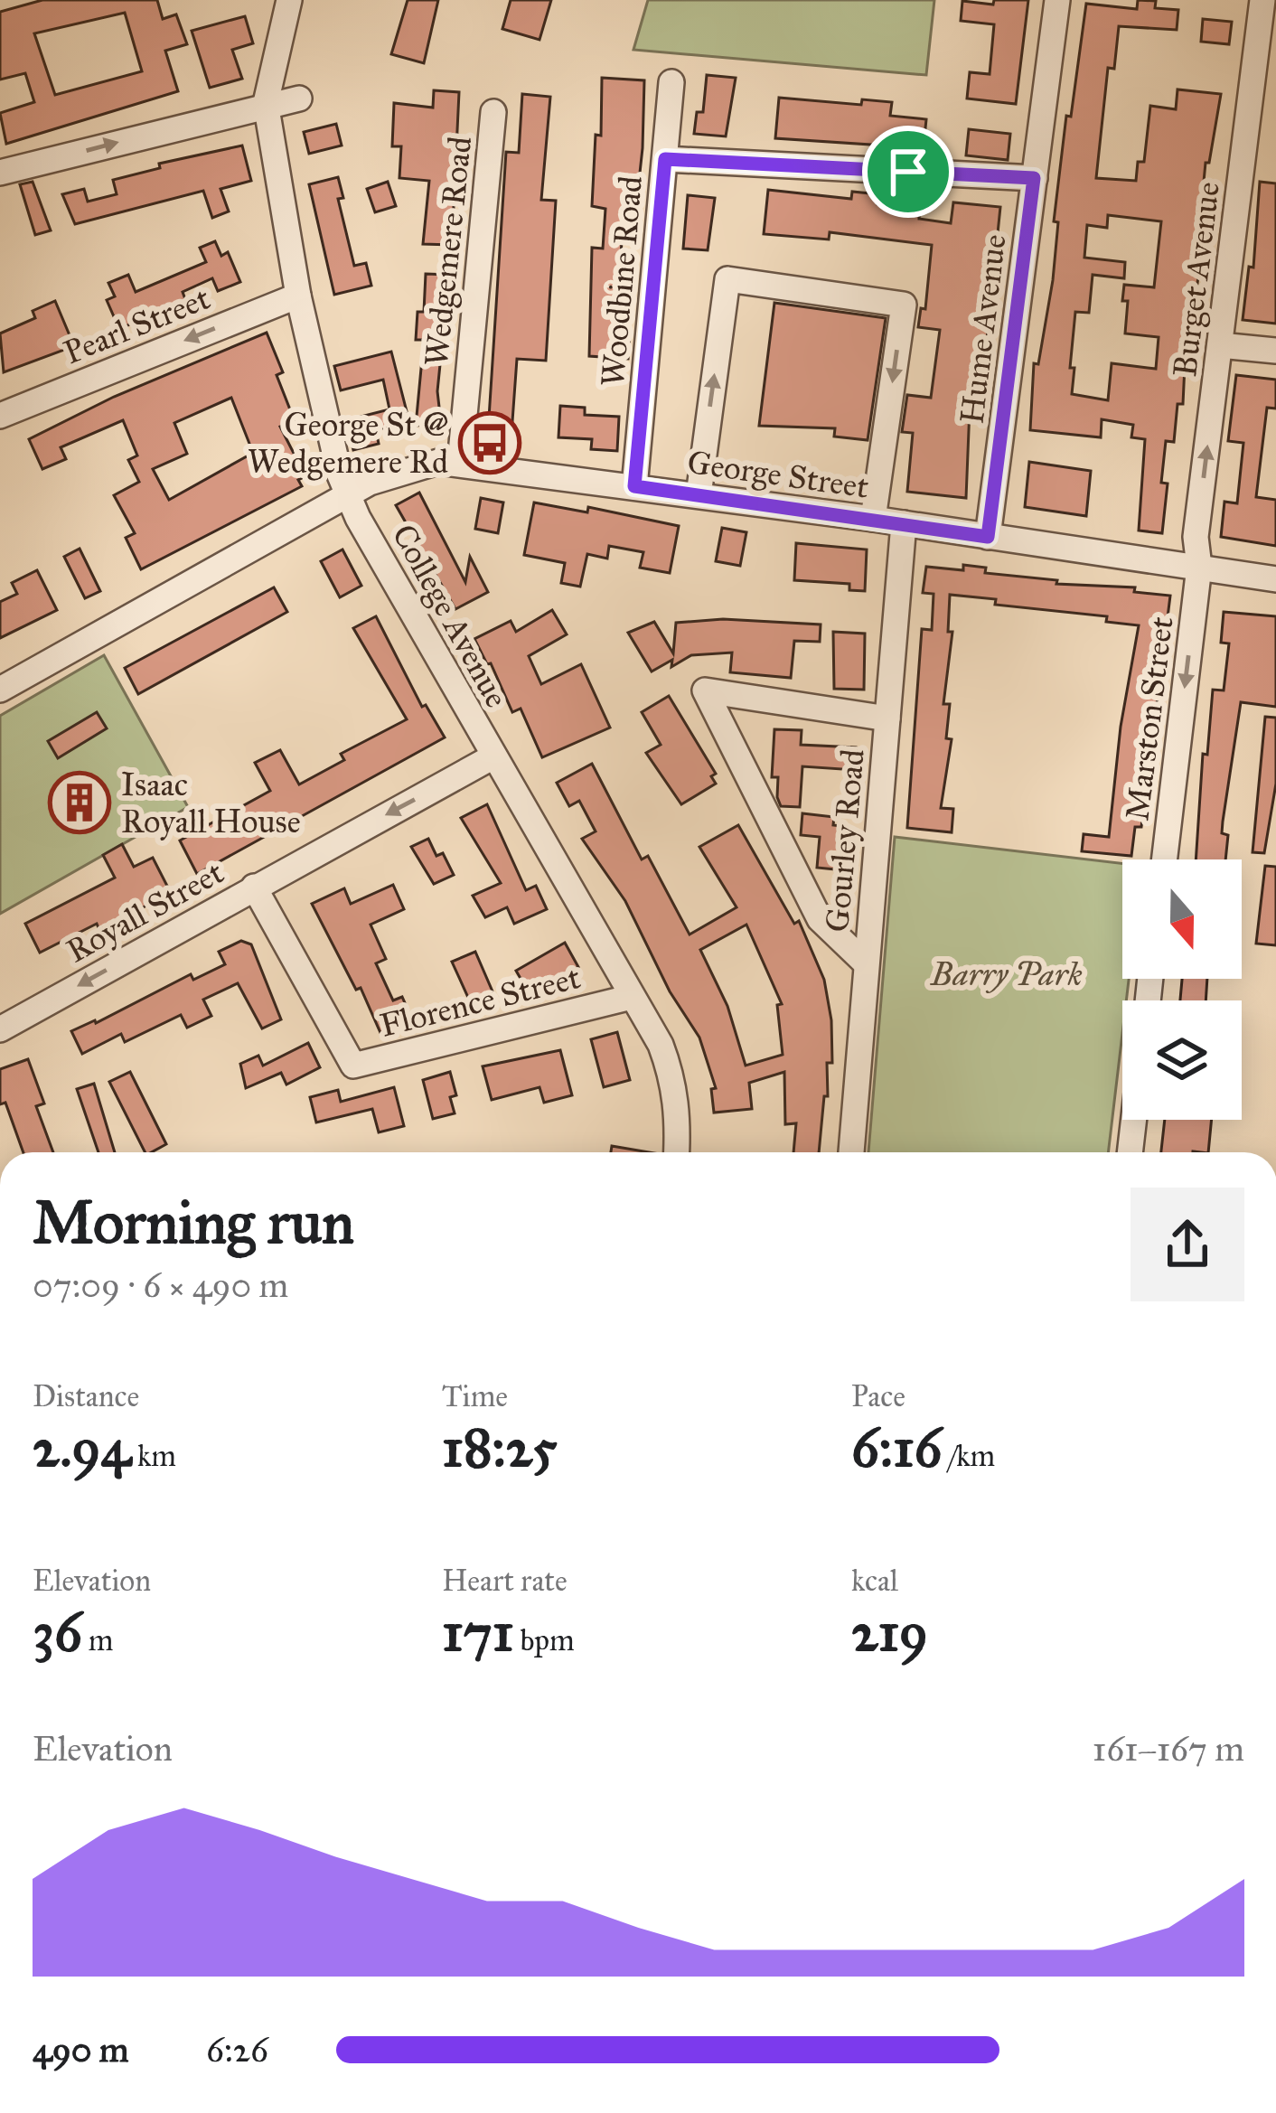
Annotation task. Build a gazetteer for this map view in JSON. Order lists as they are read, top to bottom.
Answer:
{
  "streets": {
    "street": [
      "Wedgemere Road",
      "Burget Avenue",
      "Woodbine Road",
      "Pearl Street",
      "Hume Avenue",
      "George Street",
      "College Avenue",
      "Marston Street",
      "Gourley Road",
      "Royall Street",
      "Florence Street"
    ]
  },
  "crossings": [
    ["Wedgemere Road", "George Street"],
    ["Burget Avenue", "George Street"],
    ["Burget Avenue", "Marston Street"],
    ["Woodbine Road", "George Street"],
    ["Pearl Street", "College Avenue"],
    ["Hume Avenue", "George Street"],
    ["George Street", "College Avenue"],
    ["George Street", "Marston Street"],
    ["George Street", "Gourley Road"],
    ["College Avenue", "Royall Street"],
    ["College Avenue", "Florence Street"],
    ["Royall Street", "Florence Street"]
  ],
  "one_way": ["Burget Avenue", "Marston Street", "Royall Street"],
  "parks": ["Barry Park"],
  "places": {
    "bus stop": ["George St @ Wedgemere Rd"],
    "building": ["Isaac Royall House"]
  },
  "north": "bottom",
  "page": {
    "heading": ["Morning run", "07:09 · 6 × 490 m"],
    "stats": [
      ["Distance", "2.94 km"],
      ["Time", "18:25"],
      ["Pace", "6:16 /km"],
      ["Elevation", "36 m"],
      ["Heart rate", "171 bpm"],
      ["kcal", "219"]
    ],
    "chart": ["Elevation", "161–167 m"],
    "list": [
      {
        "name": "490 m",
        "note": "6:26"
      }
    ]
  }
}
